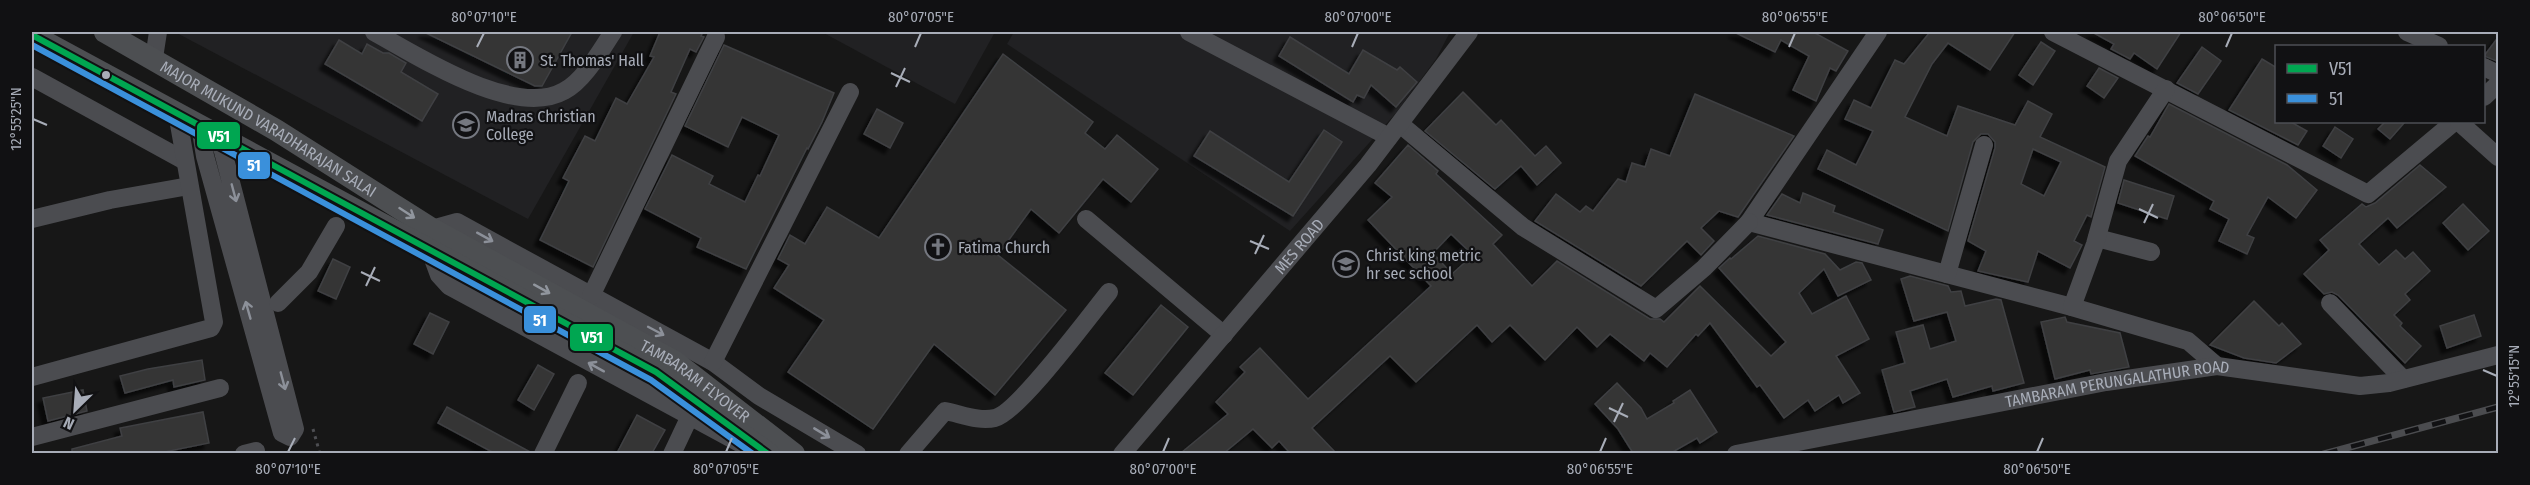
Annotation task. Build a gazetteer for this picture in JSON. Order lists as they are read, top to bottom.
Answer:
{
  "streets": {
    "main road": ["MAJOR MUKUND VARADHARAJAN SALAI", "TAMBARAM FLYOVER"],
    "street": ["MES ROAD", "TAMBARAM PERUNGALATHUR ROAD"]
  },
  "crossings": [
    ["MAJOR MUKUND VARADHARAJAN SALAI", "TAMBARAM FLYOVER"]
  ],
  "places": {
    "building": ["St. Thomas' Hall"],
    "school or university": ["Madras Christian College", "Christ king metric hr sec school"],
    "church": ["Fatima Church"]
  },
  "lines": ["transit line V51", "transit line 51"],
  "legend": ["V51", "51"],
  "north": "bottom left",
  "coordinates": [
    "80°07'10\"E",
    "80°07'05\"E",
    "80°07'00\"E",
    "80°06'55\"E",
    "80°06'50\"E",
    "12°55'25\"N",
    "12°55'15\"N"
  ]
}
